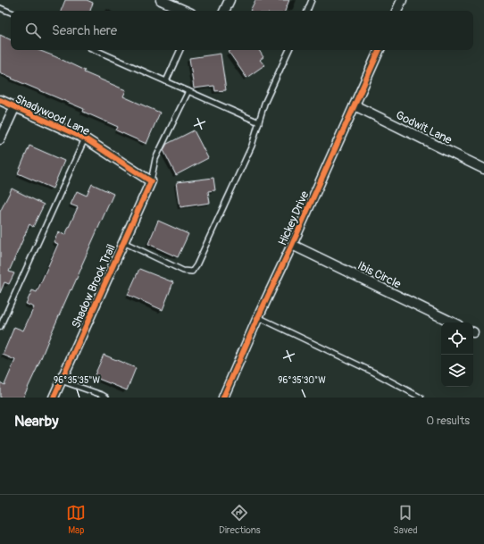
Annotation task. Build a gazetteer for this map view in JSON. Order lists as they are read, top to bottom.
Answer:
{
  "streets": {
    "street": [
      "Shadywood Lane",
      "Godwit Lane",
      "Hickey Drive",
      "Ibis Circle",
      "Shadow Brook Trail"
    ]
  },
  "crossings": [
    ["Shadywood Lane", "Shadow Brook Trail"],
    ["Godwit Lane", "Hickey Drive"],
    ["Hickey Drive", "Ibis Circle"]
  ],
  "page": {
    "search": "Search here",
    "heading": ["Nearby", "0 results"],
    "nav": ["Map", "Directions", "Saved"]
  },
  "coordinates": ["96°35'35\"W", "96°35'30\"W"]
}
